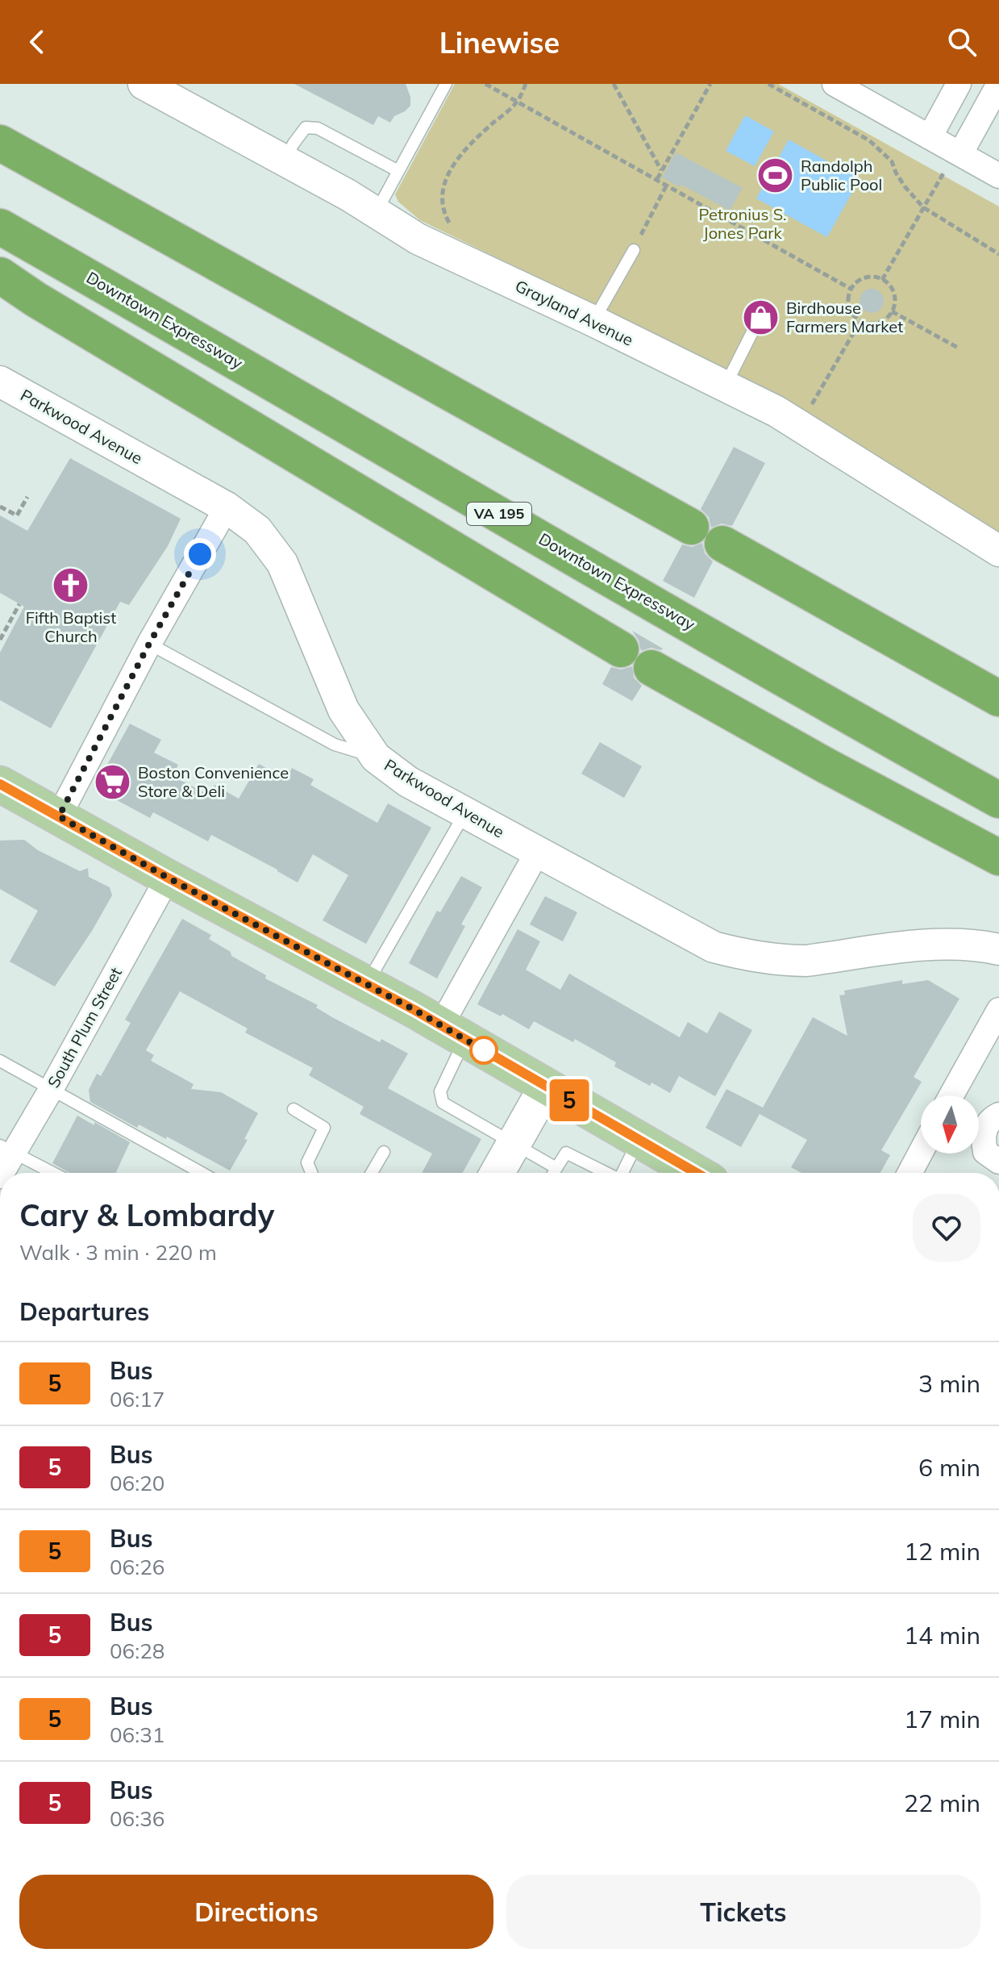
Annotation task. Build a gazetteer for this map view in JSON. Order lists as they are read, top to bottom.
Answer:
{
  "streets": {
    "highway": ["Downtown Expressway", "VA 195"],
    "street": ["Grayland Avenue", "Parkwood Avenue", "South Plum Street"]
  },
  "parks": ["Petronius S. Jones Park"],
  "places": {
    "sports": ["Randolph Public Pool"],
    "shop": ["Birdhouse Farmers Market"],
    "church": ["Fifth Baptist Church"],
    "supermarket": ["Boston Convenience Store & Deli"]
  },
  "lines": ["bus line 5"],
  "north": "bottom",
  "page": {
    "header": "Linewise",
    "on_map": "5",
    "heading": [
      ["Cary & Lombardy", "Walk · 3 min · 220 m"],
      "Departures"
    ],
    "list": [
      {
        "mark": "5",
        "name": "Bus",
        "note": "06:17",
        "value": "3 min"
      },
      {
        "mark": "5",
        "name": "Bus",
        "note": "06:20",
        "value": "6 min"
      },
      {
        "mark": "5",
        "name": "Bus",
        "note": "06:26",
        "value": "12 min"
      },
      {
        "mark": "5",
        "name": "Bus",
        "note": "06:28",
        "value": "14 min"
      },
      {
        "mark": "5",
        "name": "Bus",
        "note": "06:31",
        "value": "17 min"
      },
      {
        "mark": "5",
        "name": "Bus",
        "note": "06:36",
        "value": "22 min"
      }
    ],
    "buttons": ["Directions", "Tickets"]
  }
}
